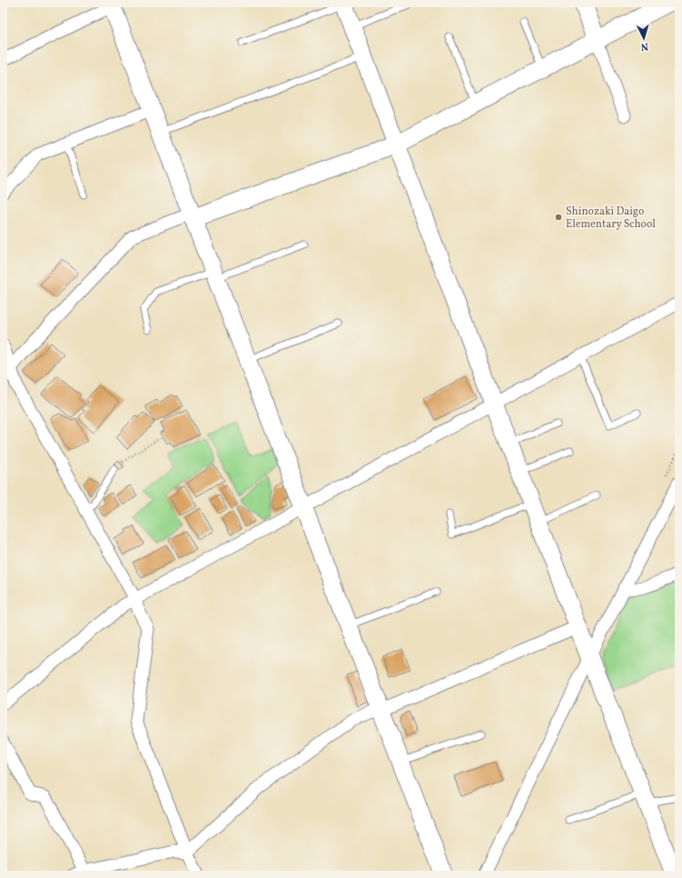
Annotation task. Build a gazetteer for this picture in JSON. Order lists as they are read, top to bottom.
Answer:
{
  "places": ["Shinozaki Daigo Elementary School"],
  "north": "bottom"
}
